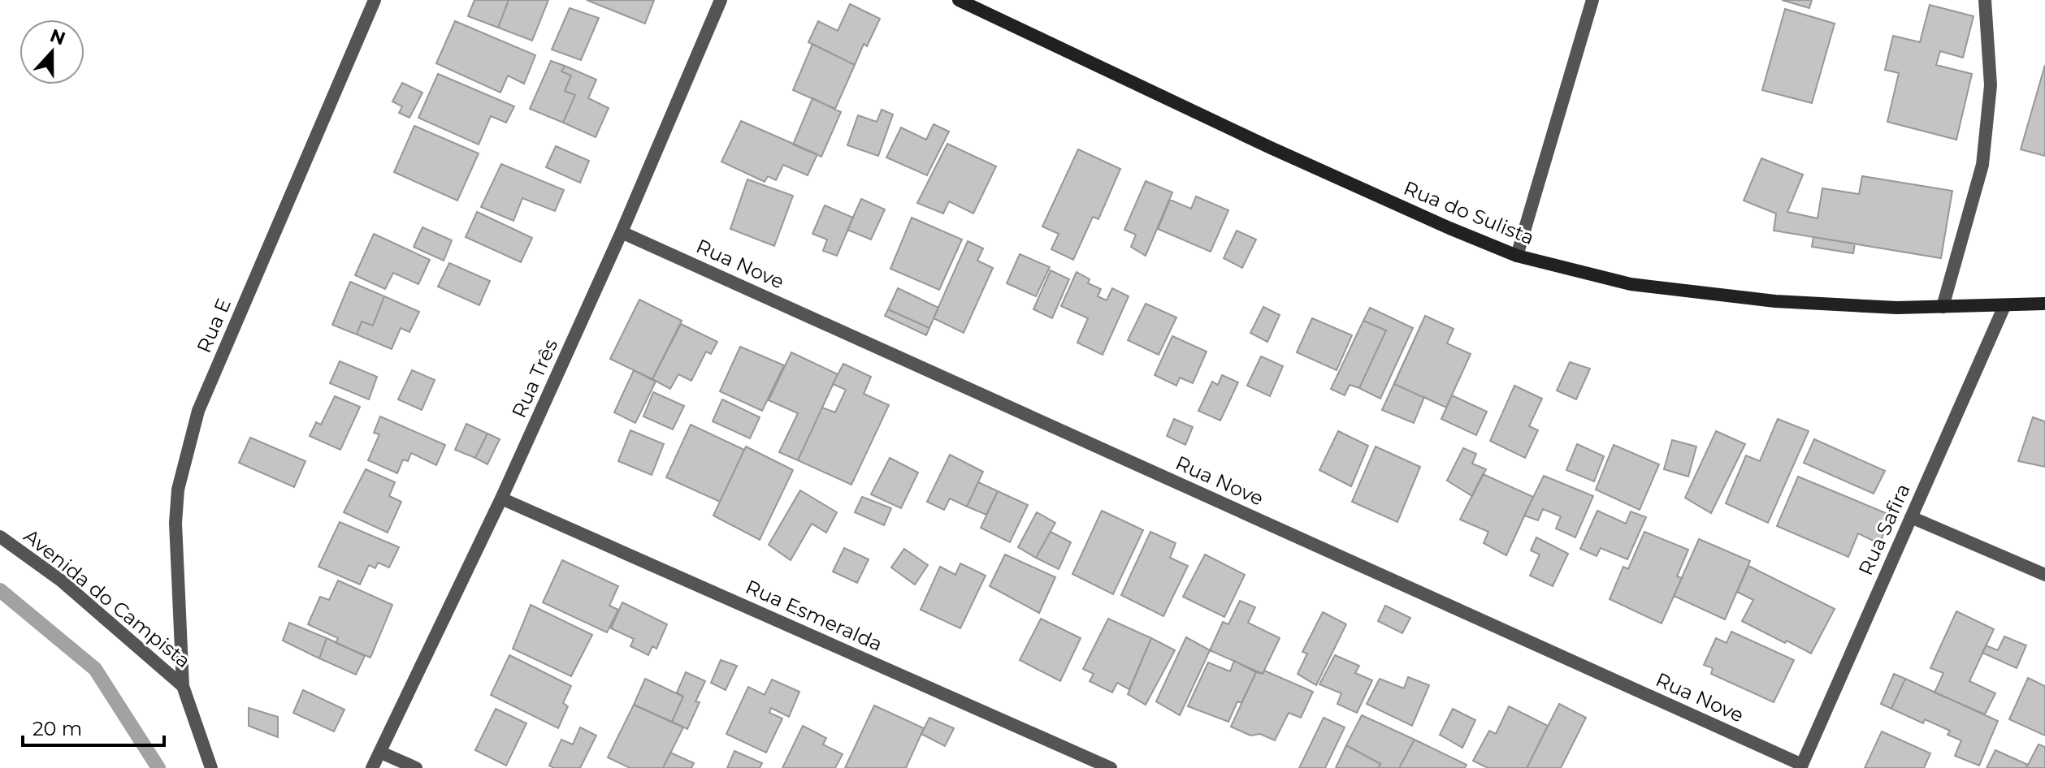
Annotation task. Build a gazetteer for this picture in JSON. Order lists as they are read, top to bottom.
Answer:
{
  "streets": {
    "street": [
      "Rua do Sulista",
      "Rua Nove",
      "Rua E",
      "Rua Três",
      "Rua Safira",
      "Avenida do Campista",
      "Rua Esmeralda"
    ]
  },
  "crossings": [
    ["Rua do Sulista", "Rua Safira"],
    ["Rua Nove", "Rua Três"],
    ["Rua Nove", "Rua Safira"],
    ["Rua E", "Avenida do Campista"],
    ["Rua Três", "Rua Esmeralda"]
  ],
  "scale_bar": "20 m",
  "north": "top"
}
